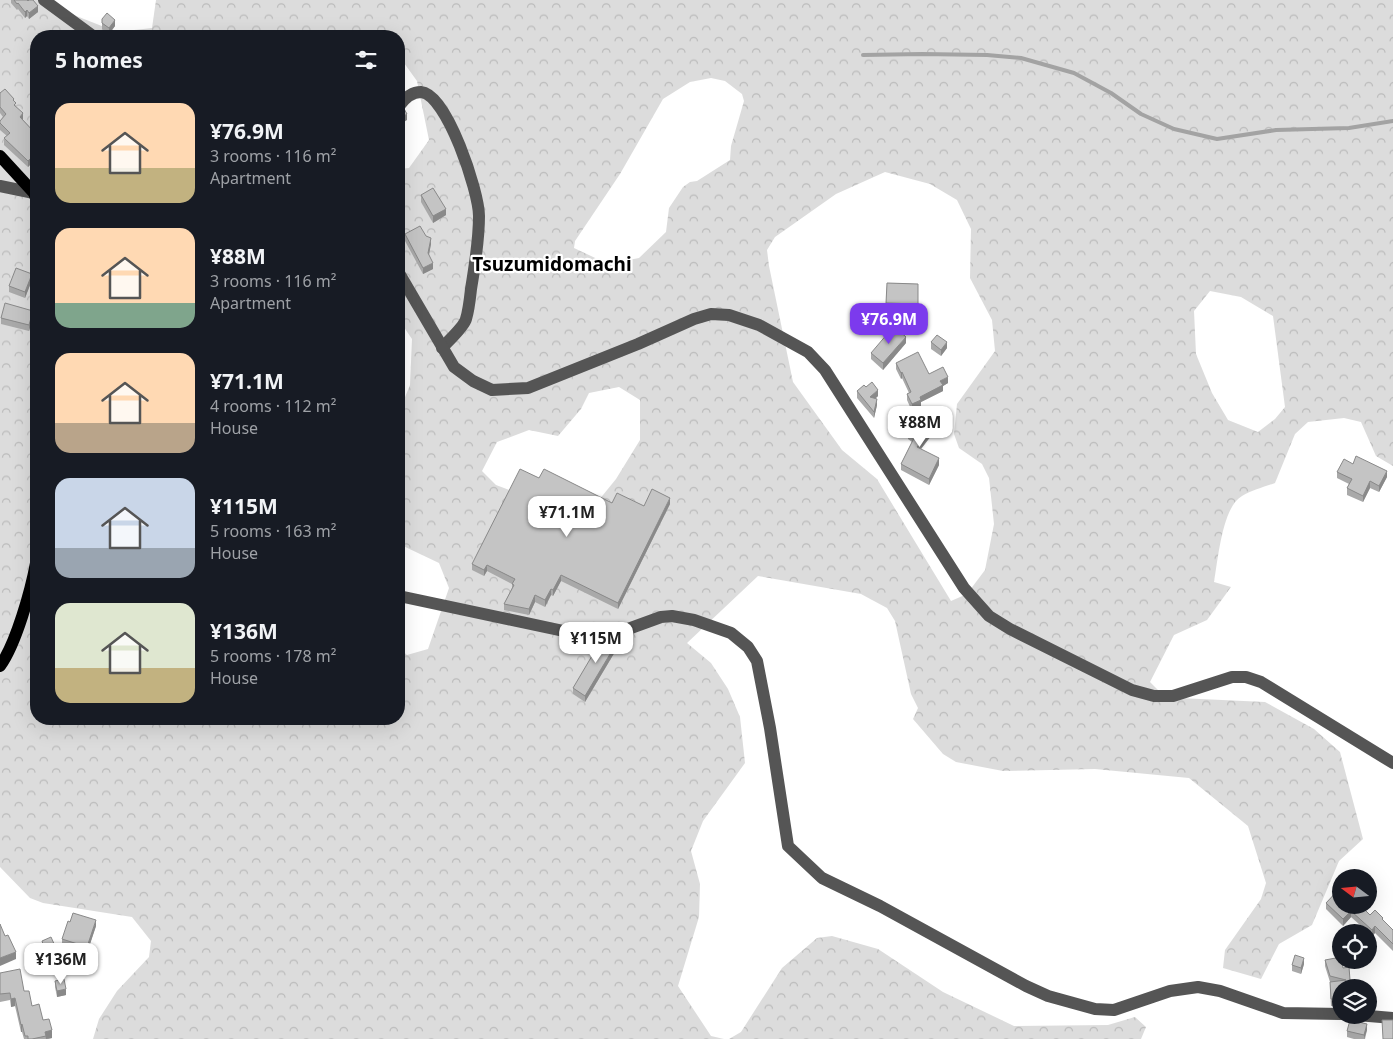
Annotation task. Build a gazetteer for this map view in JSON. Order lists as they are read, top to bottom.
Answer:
{
  "districts": ["Tsuzumidomachi"],
  "north": "left",
  "page": {
    "heading": "5 homes",
    "list": [
      {
        "name": "¥76.9M",
        "note": "3 rooms · 116 m² · Apartment"
      },
      {
        "name": "¥88M",
        "note": "3 rooms · 116 m² · Apartment"
      },
      {
        "name": "¥71.1M",
        "note": "4 rooms · 112 m² · House"
      },
      {
        "name": "¥115M",
        "note": "5 rooms · 163 m² · House"
      },
      {
        "name": "¥136M",
        "note": "5 rooms · 178 m² · House"
      }
    ],
    "price": [
      "¥76.9M",
      "¥88M",
      "¥71.1M",
      "¥115M",
      "¥136M"
    ]
  }
}
